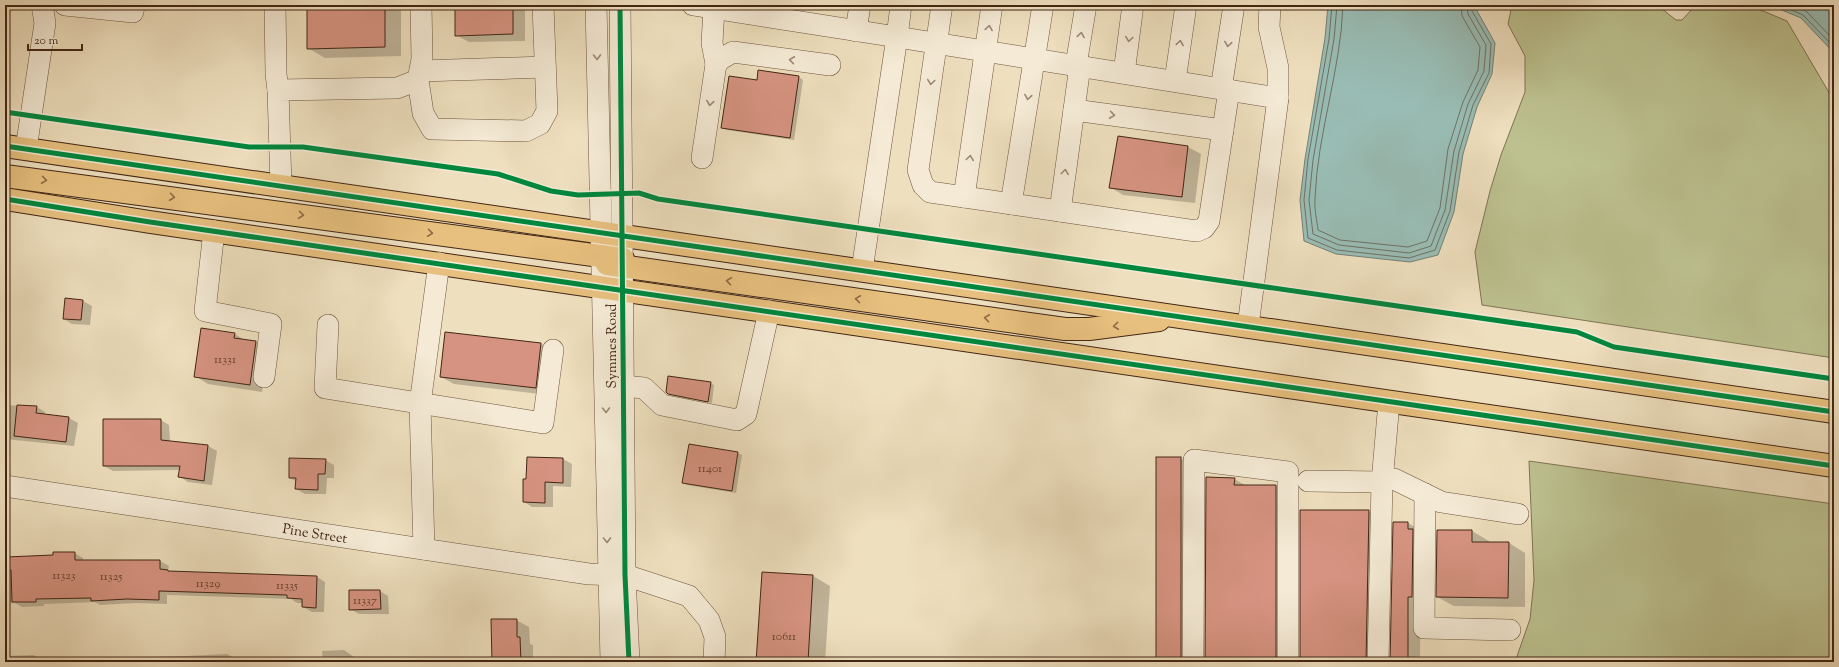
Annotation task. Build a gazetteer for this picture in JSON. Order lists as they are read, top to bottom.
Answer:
{
  "streets": {
    "street": ["Symmes Road", "Pine Street"]
  },
  "crossings": [
    ["Symmes Road", "Pine Street"]
  ],
  "house_numbers": [
    "11331",
    "11401",
    "11323",
    "11325",
    "11329",
    "11335",
    "11337",
    "10611"
  ],
  "scale_bar": "20 m"
}
